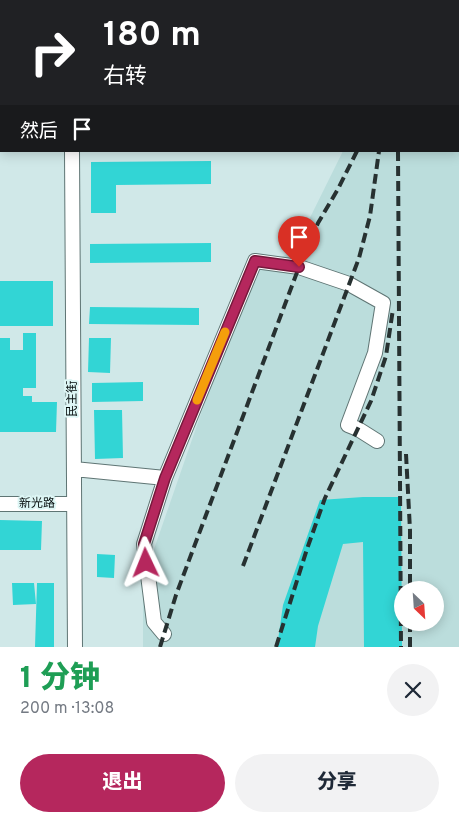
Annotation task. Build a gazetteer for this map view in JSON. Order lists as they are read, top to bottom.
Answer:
{
  "streets": {
    "street": ["民主街", "新光路"]
  },
  "crossings": [
    ["民主街", "新光路"]
  ],
  "north": "bottom right",
  "page": {
    "turn": ["180 m", "右转"],
    "then": "然后",
    "heading": ["1 分钟", "200 m · 13:08"],
    "buttons": ["退出", "分享"]
  }
}
